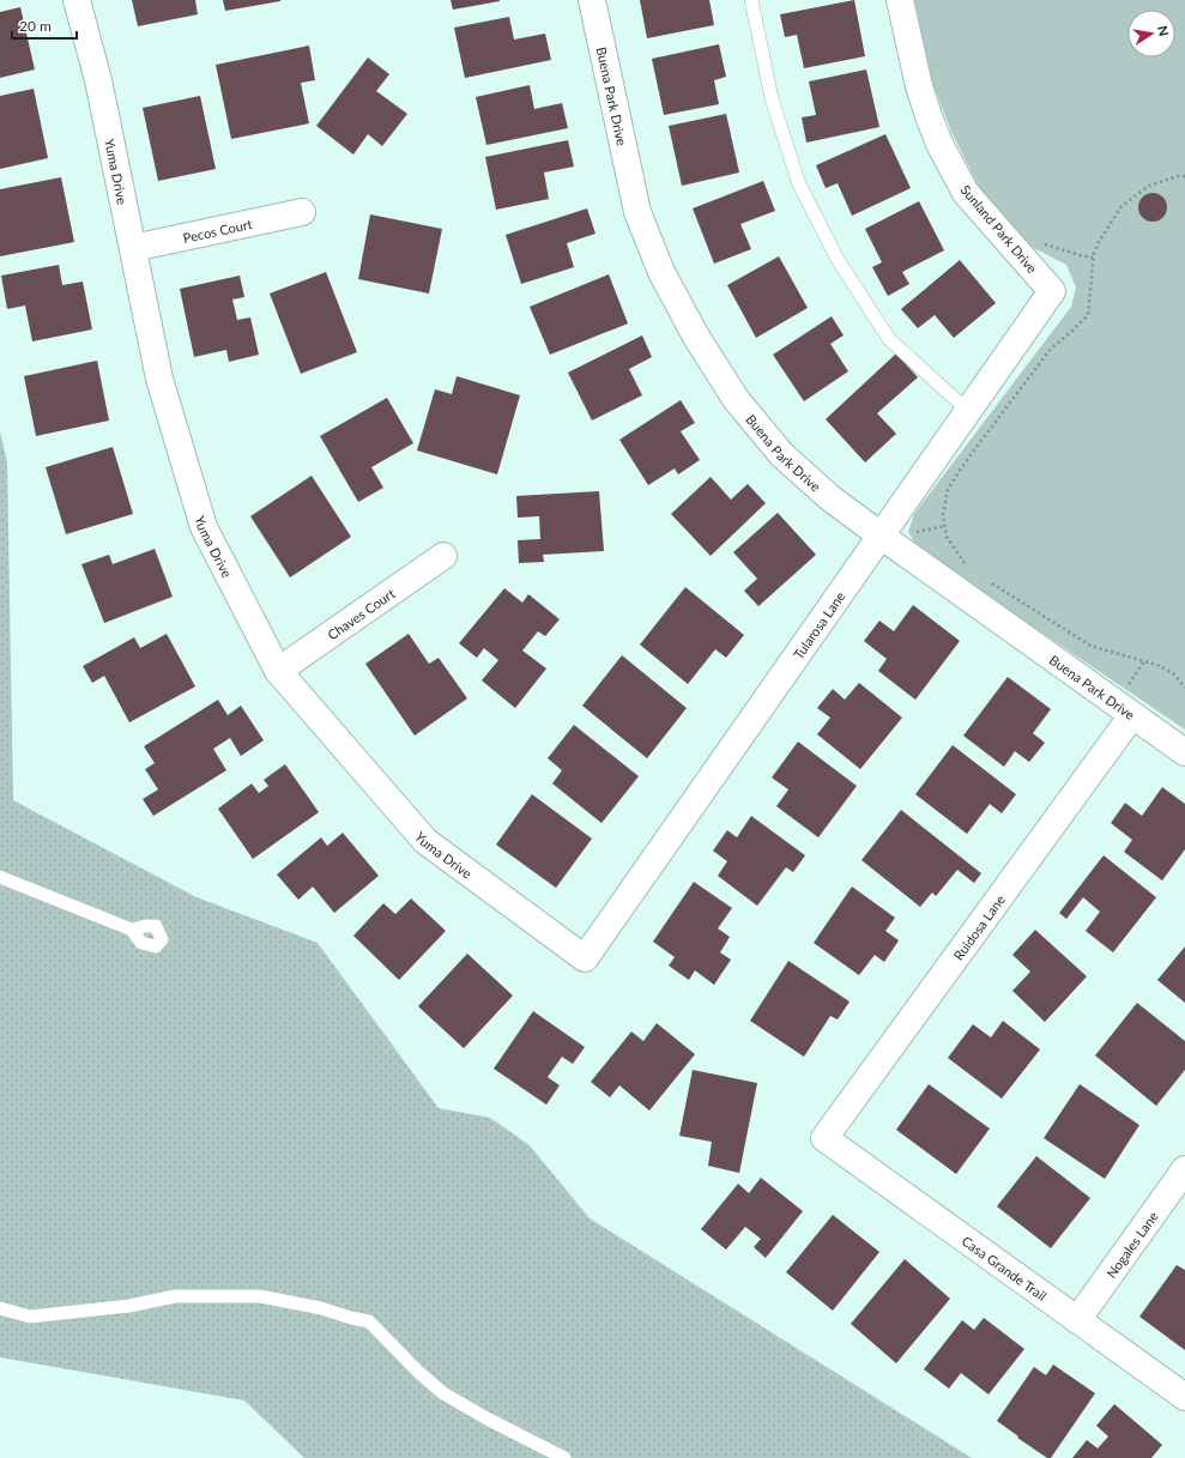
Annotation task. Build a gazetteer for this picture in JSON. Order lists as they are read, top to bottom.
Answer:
{
  "streets": {
    "street": [
      "Buena Park Drive",
      "Yuma Drive",
      "Sunland Park Drive",
      "Pecos Court",
      "Chaves Court",
      "Tularosa Lane",
      "Ruidosa Lane",
      "Nogales Lane",
      "Casa Grande Trail"
    ]
  },
  "crossings": [
    ["Buena Park Drive", "Tularosa Lane"],
    ["Buena Park Drive", "Ruidosa Lane"],
    ["Yuma Drive", "Pecos Court"],
    ["Yuma Drive", "Chaves Court"],
    ["Yuma Drive", "Tularosa Lane"],
    ["Sunland Park Drive", "Tularosa Lane"],
    ["Ruidosa Lane", "Casa Grande Trail"],
    ["Nogales Lane", "Casa Grande Trail"]
  ],
  "scale_bar": "20 m",
  "north": "right"
}
